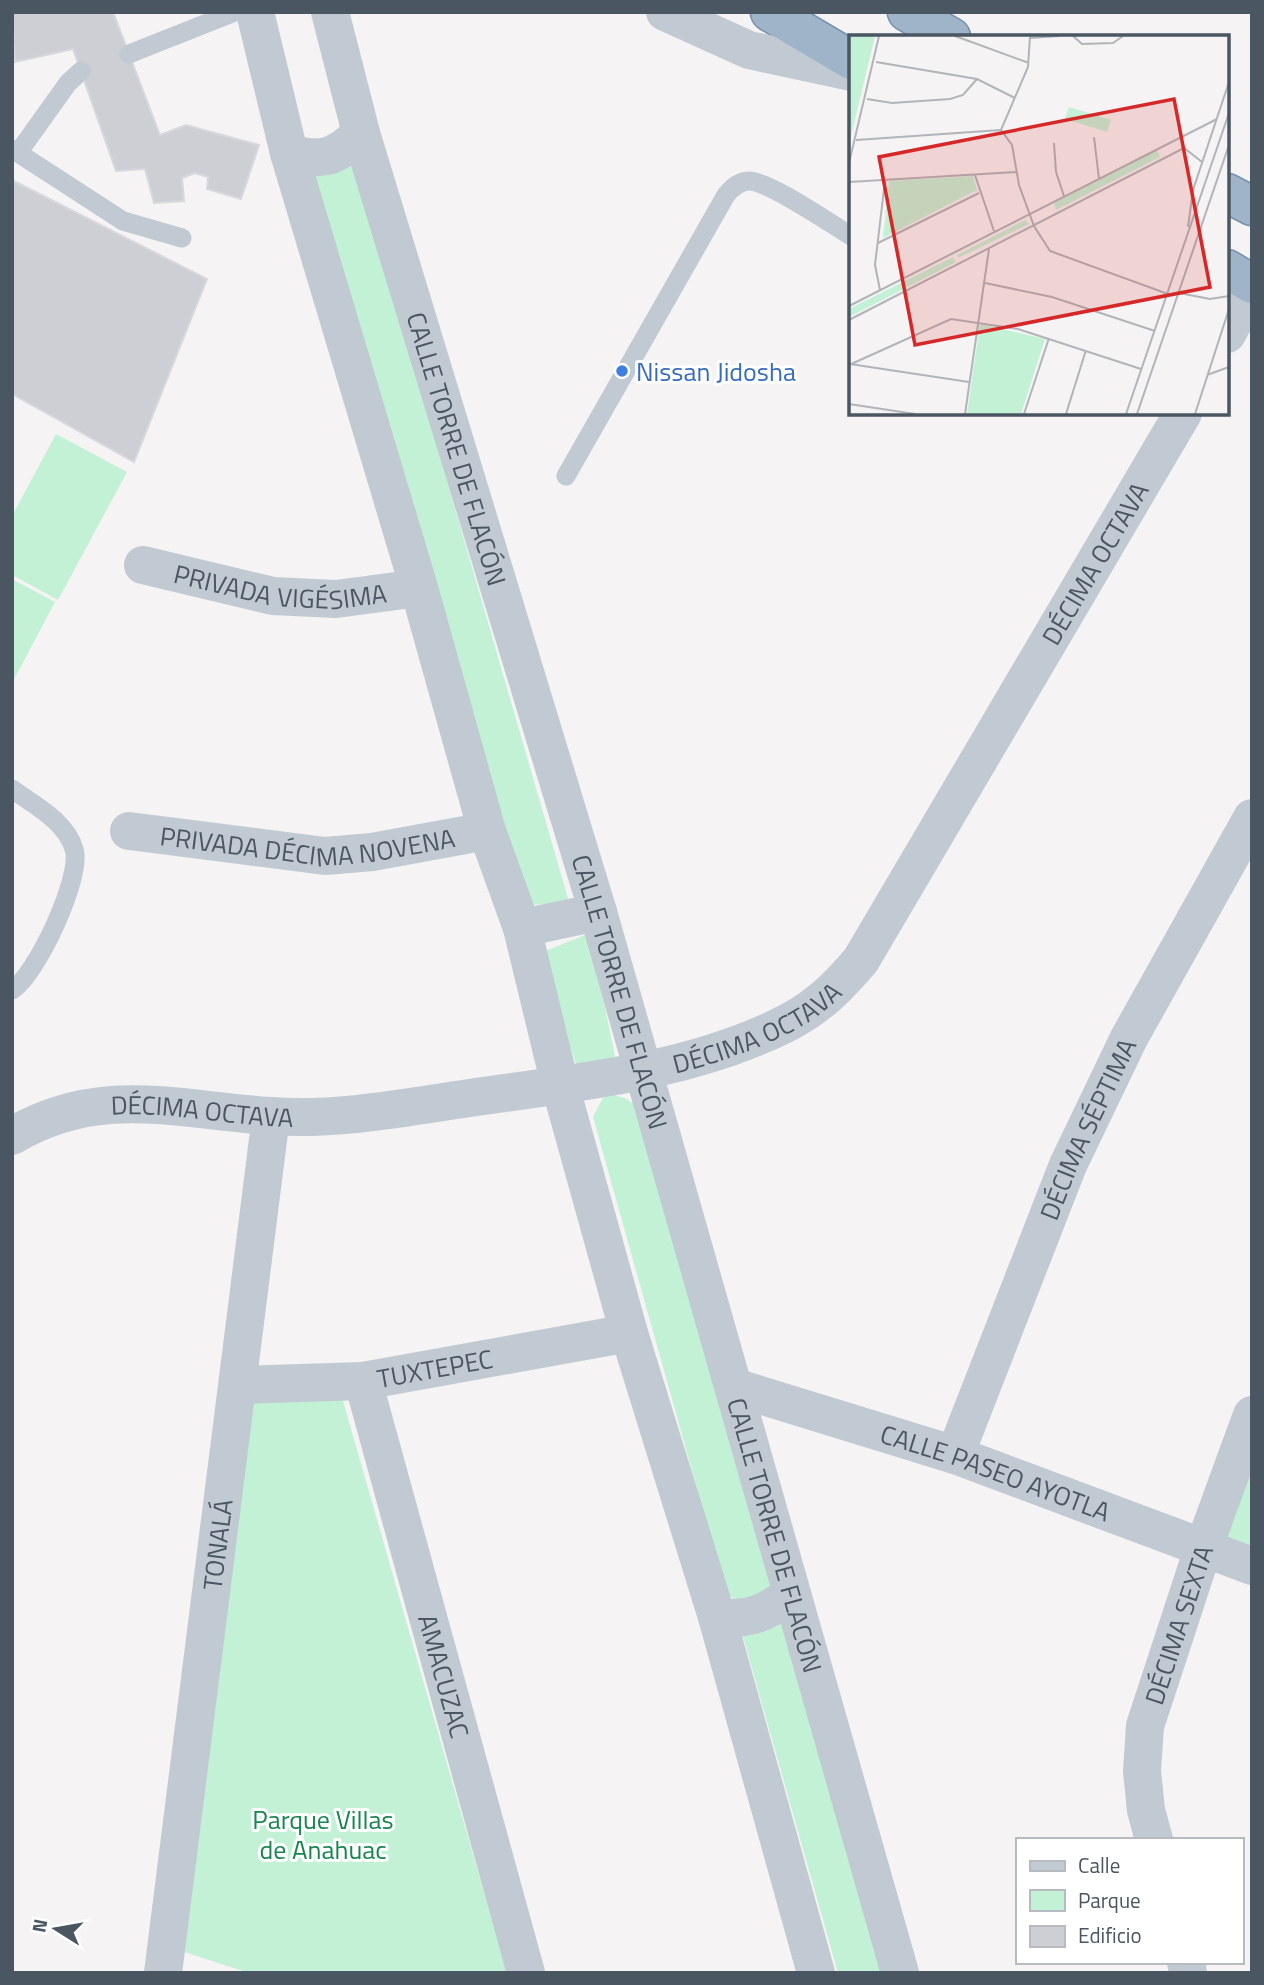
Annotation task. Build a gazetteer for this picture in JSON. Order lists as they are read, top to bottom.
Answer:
{
  "streets": {
    "street": [
      "CALLE TORRE DE FLACÓN",
      "DÉCIMA OCTAVA",
      "PRIVADA VIGÉSIMA",
      "PRIVADA DÉCIMA NOVENA",
      "DÉCIMA SÉPTIMA",
      "TUXTEPEC",
      "CALLE PASEO AYOTLA",
      "TONALÁ",
      "DÉCIMA SEXTA",
      "AMACUZAC"
    ]
  },
  "crossings": [
    ["CALLE TORRE DE FLACÓN", "DÉCIMA OCTAVA"],
    ["CALLE TORRE DE FLACÓN", "CALLE PASEO AYOTLA"],
    ["DÉCIMA OCTAVA", "TONALÁ"],
    ["DÉCIMA SÉPTIMA", "CALLE PASEO AYOTLA"],
    ["TUXTEPEC", "TONALÁ"],
    ["TUXTEPEC", "AMACUZAC"],
    ["CALLE PASEO AYOTLA", "DÉCIMA SEXTA"]
  ],
  "parks": ["Parque Villas de Anahuac"],
  "places": ["Nissan Jidosha"],
  "legend": ["Calle", "Parque", "Edificio"],
  "north": "left"
}
